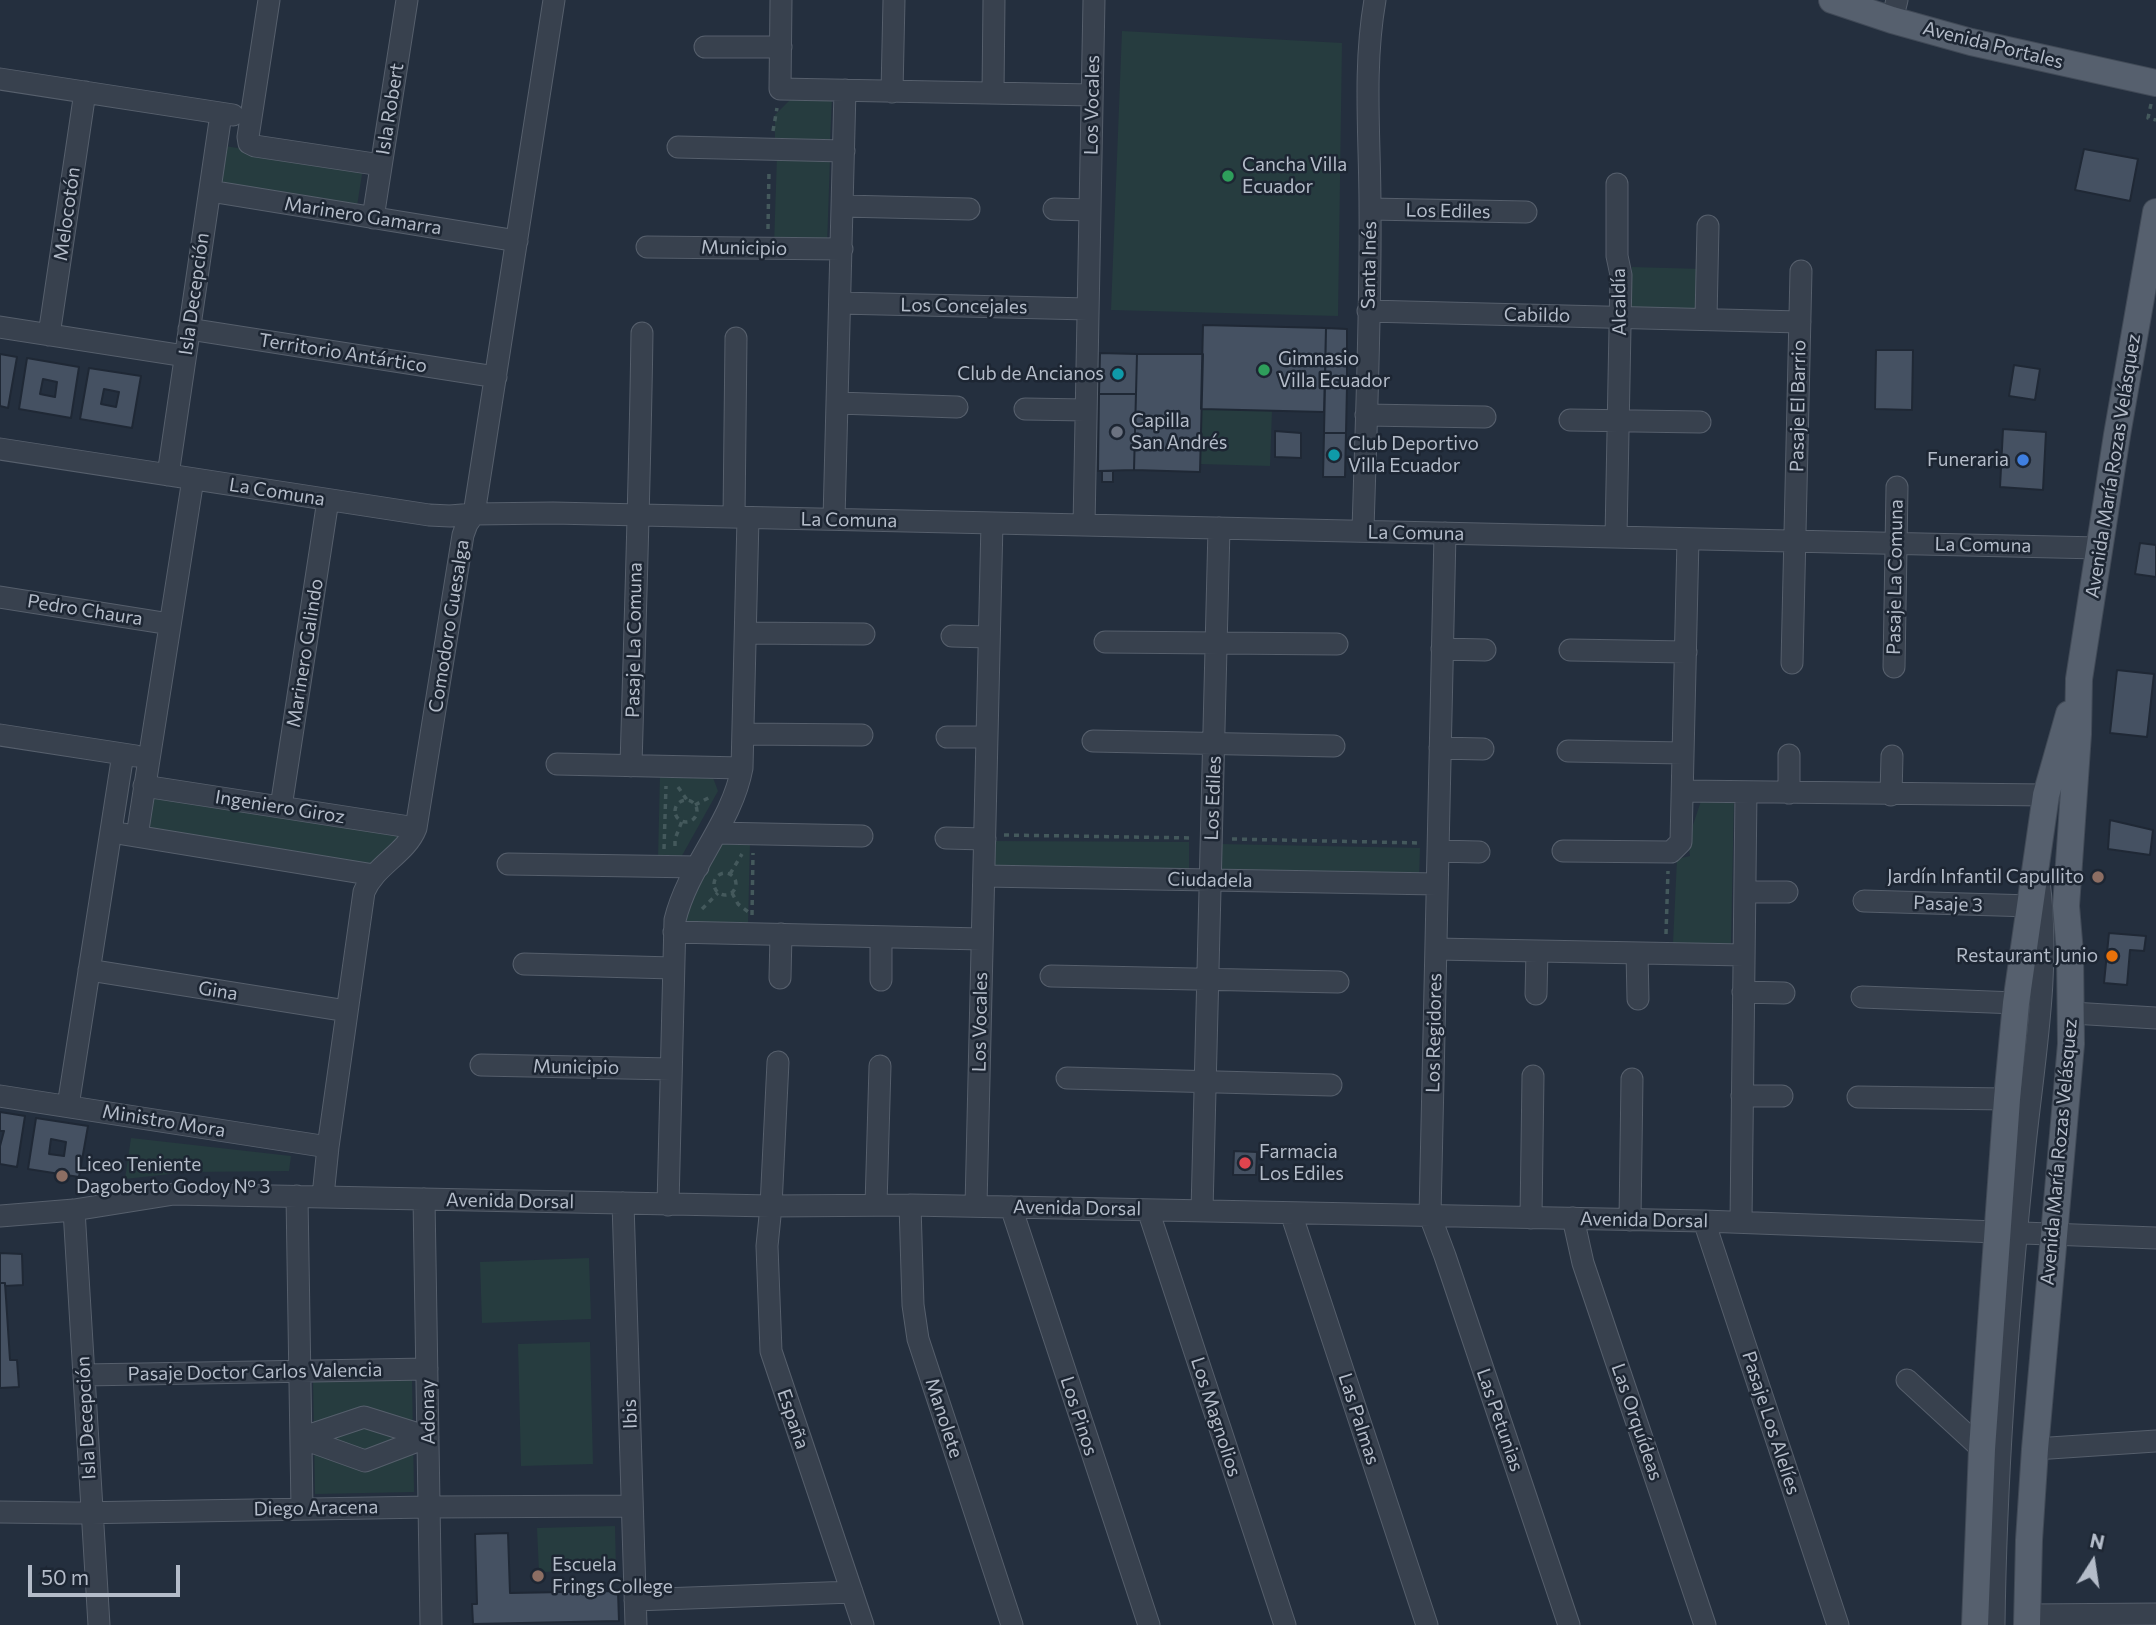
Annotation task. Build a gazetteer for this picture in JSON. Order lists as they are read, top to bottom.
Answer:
{
  "streets": {
    "main road": ["Avenida Portales", "Avenida María Rozas Velásquez"],
    "street": [
      "Los Vocales",
      "Isla Robert",
      "Los Ediles",
      "Melocotón",
      "Marinero Gamarra",
      "Municipio",
      "Santa Inés",
      "Isla Decepción",
      "Alcaldía",
      "Los Concejales",
      "Cabildo",
      "Territorio Antártico",
      "Pasaje El Barrio",
      "La Comuna",
      "Pasaje La Comuna",
      "Pedro Chaura",
      "Comodoro Guesalga",
      "Marinero Galindo",
      "Ingeniero Giroz",
      "Ciudadela",
      "Pasaje 3",
      "Gina",
      "Los Regidores",
      "Ministro Mora",
      "Avenida Dorsal",
      "Pasaje Doctor Carlos Valencia",
      "Adonay",
      "Ibis",
      "Los Pinos",
      "Los Magnolios",
      "Manolete",
      "España",
      "Las Palmas",
      "Las Petunias",
      "Las Orquídeas",
      "Pasaje Los Alelíes",
      "Diego Aracena"
    ]
  },
  "crossings": [
    ["Los Vocales", "Los Concejales"],
    ["Los Vocales", "La Comuna"],
    ["Los Vocales", "Ciudadela"],
    ["Los Vocales", "Avenida Dorsal"],
    ["Isla Robert", "Marinero Gamarra"],
    ["Los Ediles", "Santa Inés"],
    ["Los Ediles", "La Comuna"],
    ["Los Ediles", "Ciudadela"],
    ["Los Ediles", "Avenida Dorsal"],
    ["Marinero Gamarra", "Isla Decepción"],
    ["Marinero Gamarra", "Comodoro Guesalga"],
    ["Santa Inés", "Cabildo"],
    ["Santa Inés", "La Comuna"],
    ["Isla Decepción", "Territorio Antártico"],
    ["Isla Decepción", "La Comuna"],
    ["Isla Decepción", "Avenida Dorsal"],
    ["Isla Decepción", "Pasaje Doctor Carlos Valencia"],
    ["Isla Decepción", "Diego Aracena"],
    ["Alcaldía", "Cabildo"],
    ["Alcaldía", "La Comuna"],
    ["Cabildo", "Pasaje El Barrio"],
    ["Territorio Antártico", "Comodoro Guesalga"],
    ["Pasaje El Barrio", "La Comuna"],
    ["Avenida María Rozas Velásquez", "La Comuna"],
    ["Avenida María Rozas Velásquez", "Pasaje 3"],
    ["Avenida María Rozas Velásquez", "Avenida Dorsal"],
    ["La Comuna", "Pasaje La Comuna"],
    ["La Comuna", "Comodoro Guesalga"],
    ["La Comuna", "Marinero Galindo"],
    ["La Comuna", "Los Regidores"],
    ["Comodoro Guesalga", "Ingeniero Giroz"],
    ["Comodoro Guesalga", "Gina"],
    ["Comodoro Guesalga", "Ministro Mora"],
    ["Comodoro Guesalga", "Avenida Dorsal"],
    ["Marinero Galindo", "Ingeniero Giroz"],
    ["Ciudadela", "Los Regidores"],
    ["Los Regidores", "Avenida Dorsal"],
    ["Los Regidores", "Las Petunias"],
    ["Avenida Dorsal", "Adonay"],
    ["Avenida Dorsal", "Ibis"],
    ["Avenida Dorsal", "Los Pinos"],
    ["Avenida Dorsal", "Los Magnolios"],
    ["Avenida Dorsal", "Manolete"],
    ["Avenida Dorsal", "España"],
    ["Avenida Dorsal", "Las Palmas"],
    ["Avenida Dorsal", "Las Petunias"],
    ["Avenida Dorsal", "Las Orquídeas"],
    ["Avenida Dorsal", "Pasaje Los Alelíes"],
    ["Pasaje Doctor Carlos Valencia", "Adonay"],
    ["Adonay", "Diego Aracena"],
    ["Ibis", "Diego Aracena"]
  ],
  "places": [
    "Cancha Villa Ecuador",
    "Gimnasio Villa Ecuador",
    "Club de Ancianos",
    "Capilla San Andrés",
    "Club Deportivo Villa Ecuador",
    "Funeraria",
    "Jardín Infantil Capullito",
    "Restaurant Junio",
    "Farmacia Los Ediles",
    "Liceo Teniente Dagoberto Godoy Nº 3",
    "Escuela Frings College"
  ],
  "scale_bar": "50 m",
  "north": "top"
}
